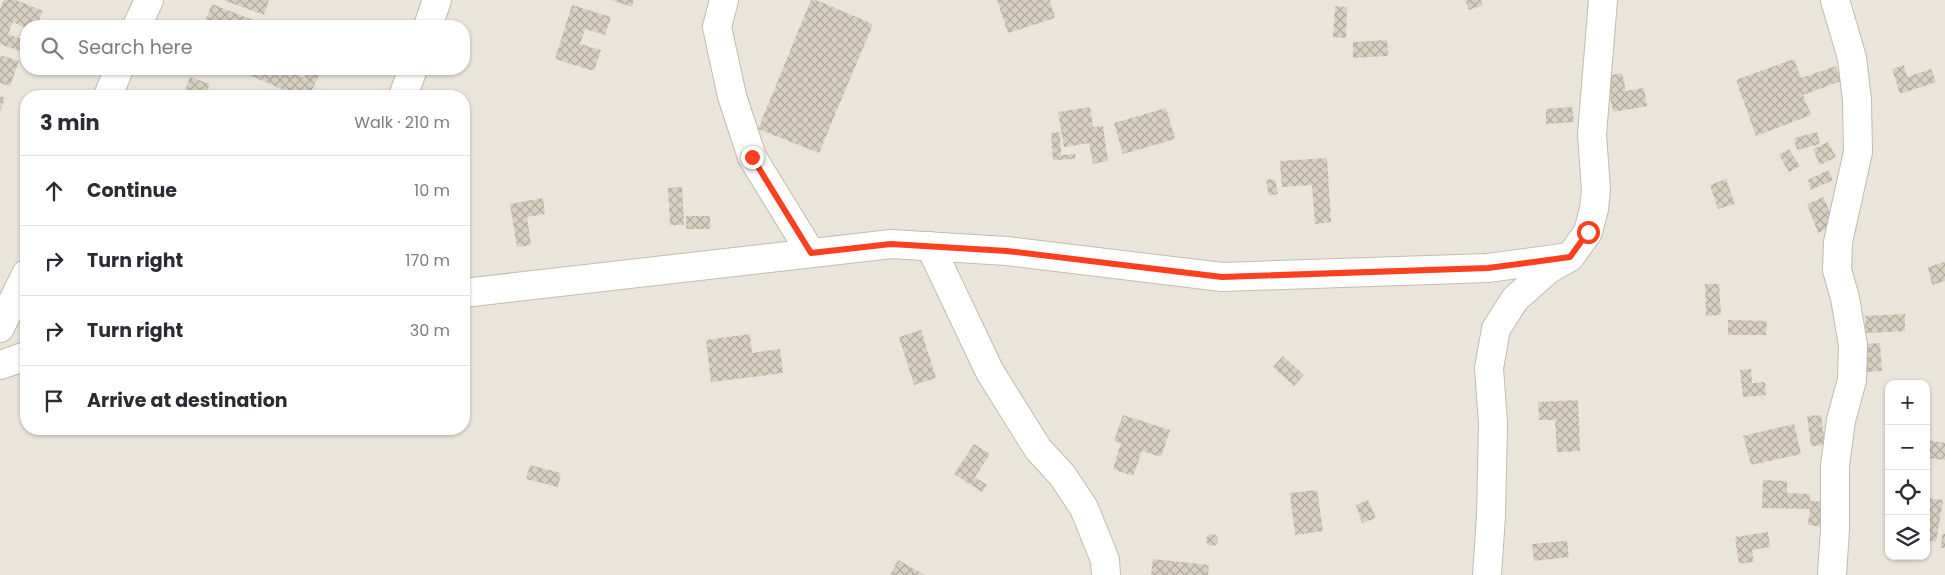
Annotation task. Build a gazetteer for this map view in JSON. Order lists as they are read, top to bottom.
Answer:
{
  "page": {
    "search": "Search here",
    "heading": ["3 min", "Walk · 210 m"],
    "list": [
      ["Continue", "10 m"],
      ["Turn right", "170 m"],
      ["Turn right", "30 m"],
      "Arrive at destination"
    ],
    "map_buttons": ["+", "−"]
  }
}
